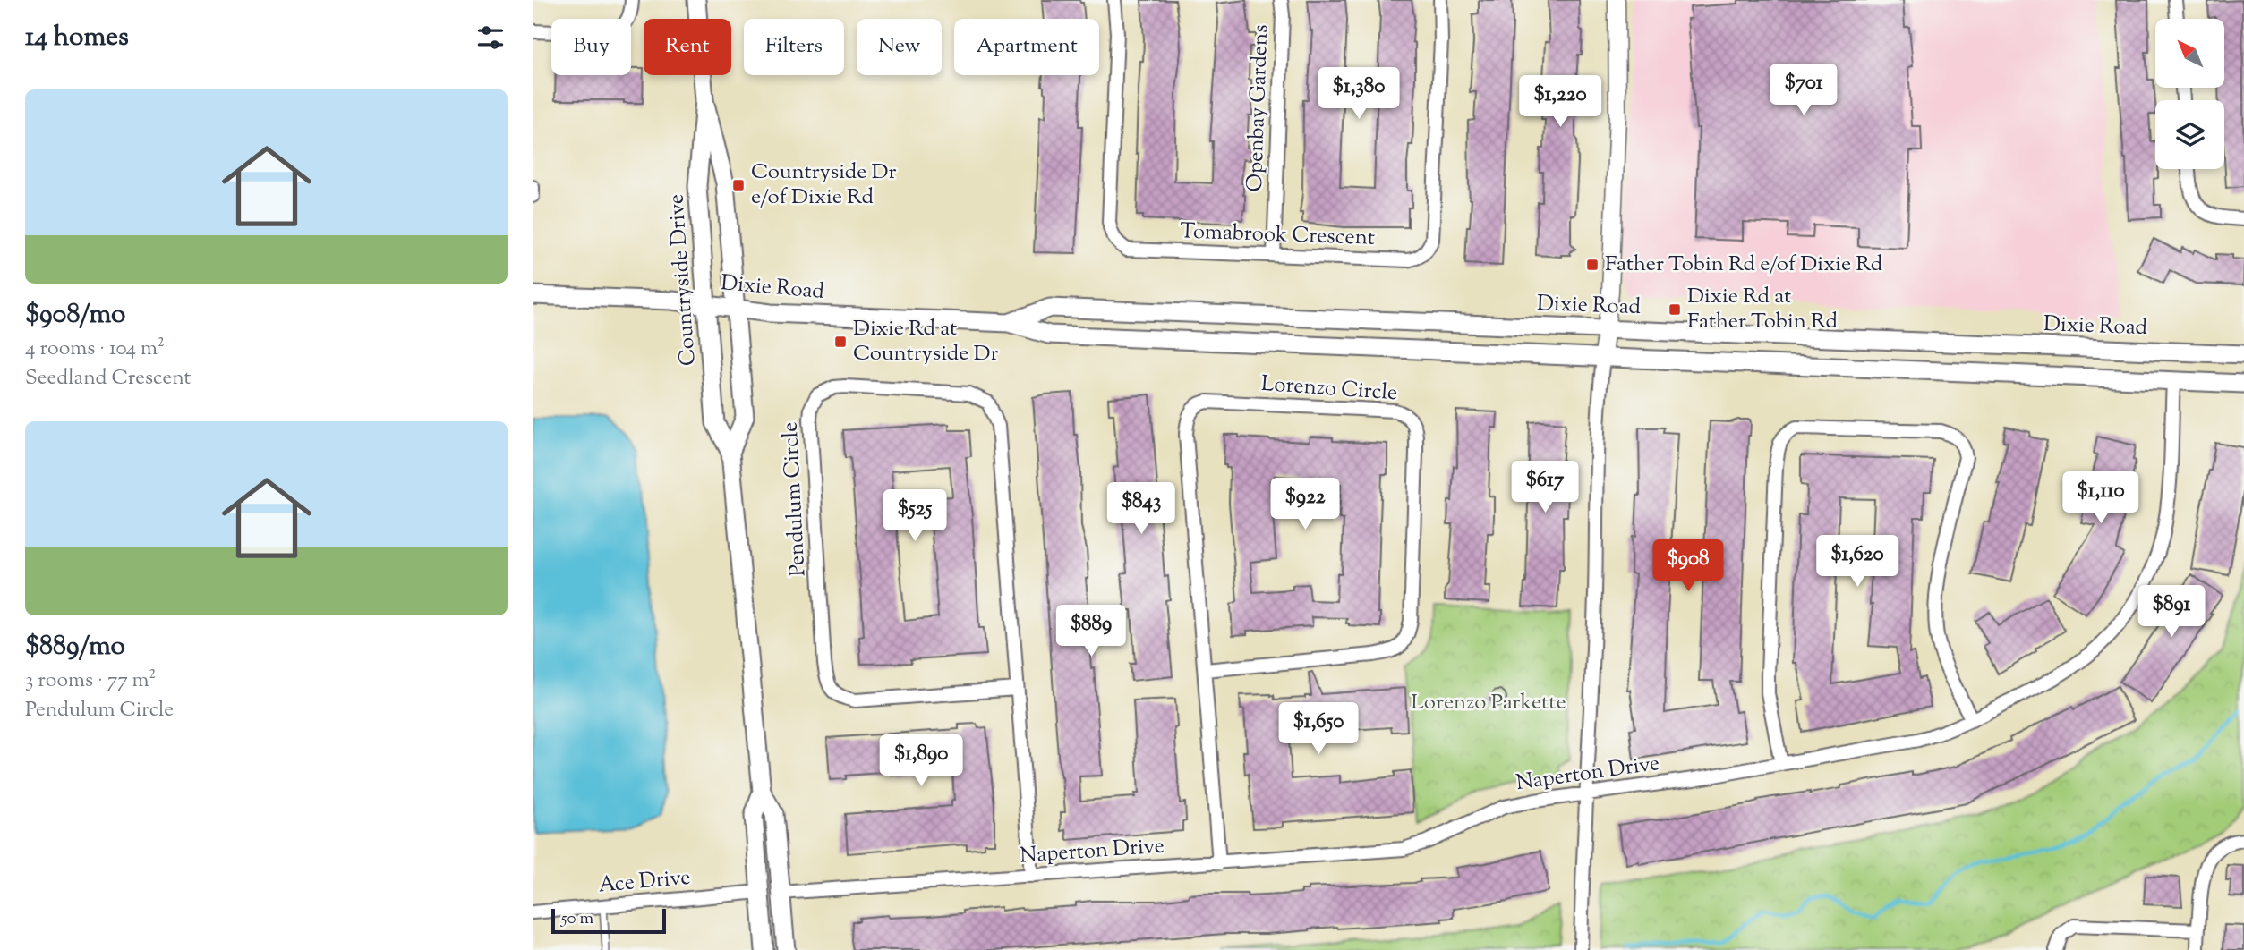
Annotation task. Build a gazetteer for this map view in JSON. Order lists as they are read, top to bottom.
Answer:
{
  "streets": {
    "main road": ["Countryside Drive", "Dixie Road"],
    "street": [
      "Openbay Gardens",
      "Tomabrook Crescent",
      "Lorenzo Circle",
      "Pendulum Circle",
      "Naperton Drive",
      "Ace Drive"
    ]
  },
  "crossings": [
    ["Openbay Gardens", "Tomabrook Crescent"],
    ["Countryside Drive", "Dixie Road"],
    ["Countryside Drive", "Naperton Drive"],
    ["Countryside Drive", "Ace Drive"],
    ["Dixie Road", "Naperton Drive"],
    ["Lorenzo Circle", "Naperton Drive"],
    ["Pendulum Circle", "Naperton Drive"]
  ],
  "parks": ["Lorenzo Parkette"],
  "places": {
    "transit": [
      "Countryside Dr e/of Dixie Rd",
      "Father Tobin Rd e/of Dixie Rd",
      "Dixie Rd at Father Tobin Rd",
      "Dixie Rd at Countryside Dr"
    ]
  },
  "scale_bar": "50 m",
  "north": "top left",
  "page": {
    "heading": "14 homes",
    "chip": [
      "Buy",
      "Rent",
      "Filters",
      "New",
      "Apartment"
    ],
    "price": [
      "$701",
      "$1,380",
      "$1,220",
      "$617",
      "$1,110",
      "$922",
      "$843",
      "$525",
      "$1,620",
      "$908",
      "$891",
      "$889",
      "$1,650",
      "$1,890"
    ],
    "list": [
      {
        "name": "$908/mo",
        "note": "4 rooms · 104 m² · Seedland Crescent"
      },
      {
        "name": "$889/mo",
        "note": "3 rooms · 77 m² · Pendulum Circle"
      }
    ],
    "scale": "50 m"
  }
}
